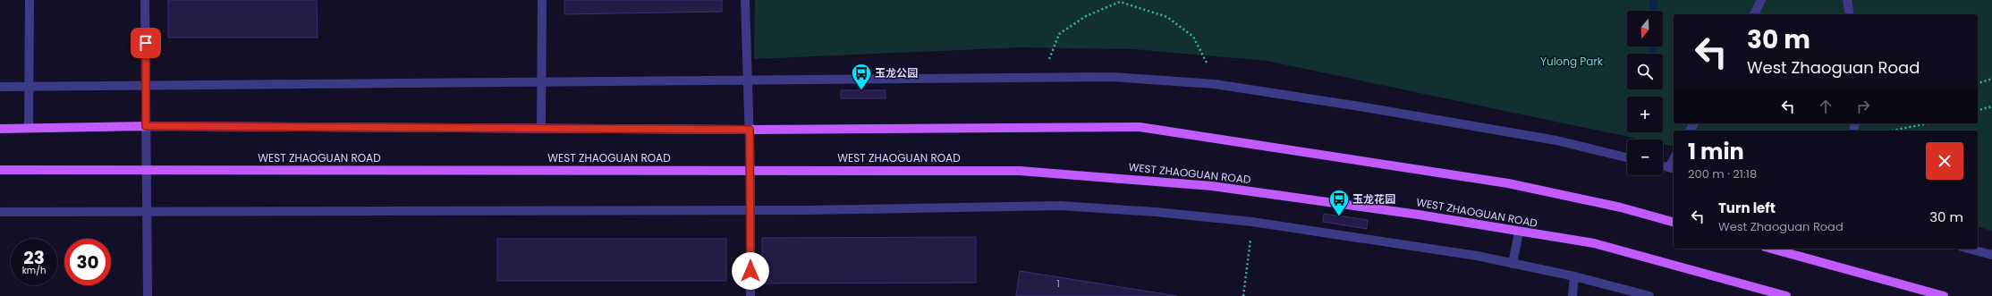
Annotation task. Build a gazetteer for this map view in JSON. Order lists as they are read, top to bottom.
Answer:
{
  "streets": {
    "main road": ["WEST ZHAOGUAN ROAD"]
  },
  "parks": ["Yulong Park"],
  "places": {
    "bus stop": ["玉龙公园", "玉龙花园"]
  },
  "house_numbers": ["1"],
  "north": "bottom",
  "page": {
    "map_buttons": ["+", "−"],
    "turn": ["30 m", "West Zhaoguan Road"],
    "heading": ["1 min", "200 m · 21:18"],
    "list": [
      {
        "name": "Turn left",
        "note": "West Zhaoguan Road",
        "value": "30 m"
      }
    ],
    "speed": "23 km/h",
    "limit": "30"
  }
}
